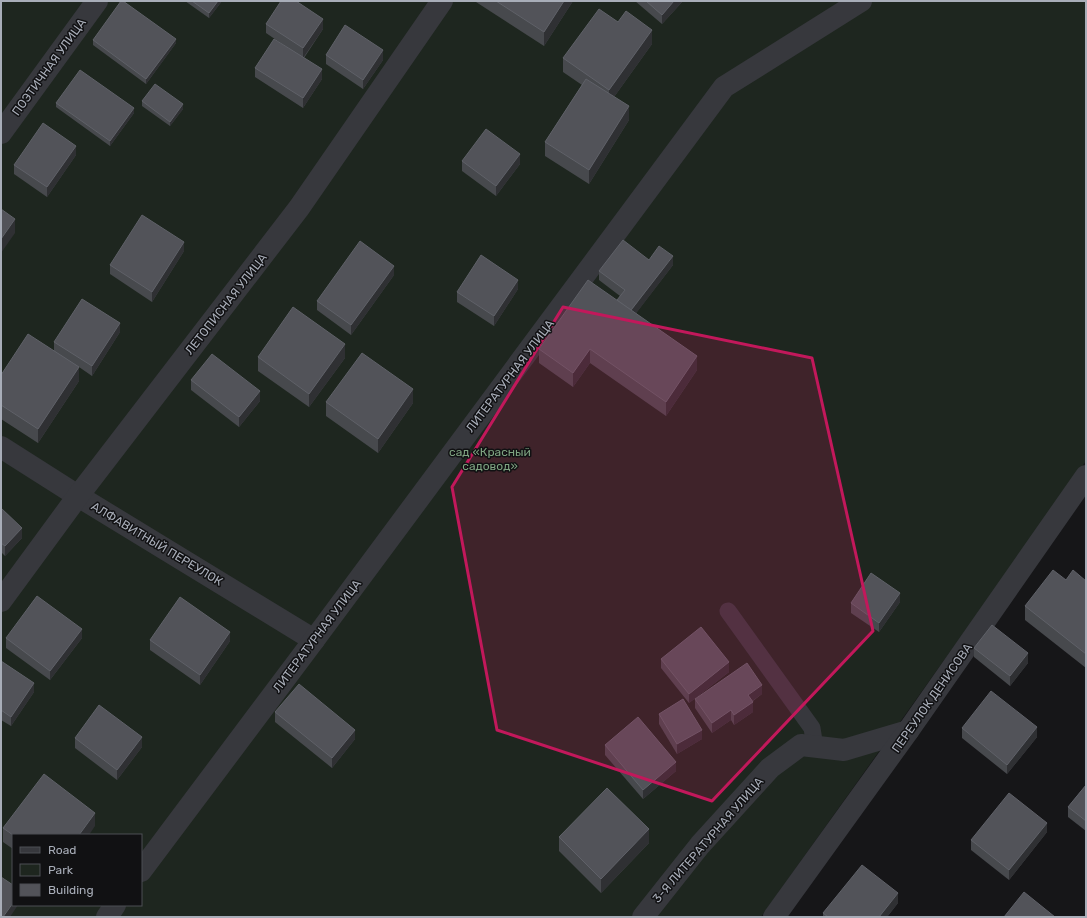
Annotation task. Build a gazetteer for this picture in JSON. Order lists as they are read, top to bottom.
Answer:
{
  "streets": {
    "street": [
      "ПОЭТИЧНАЯ УЛИЦА",
      "ЛЕТОПИСНАЯ УЛИЦА",
      "ЛИТЕРАТУРНАЯ УЛИЦА",
      "АЛФАВИТНЫЙ ПЕРЕУЛОК",
      "ПЕРЕУЛОК ДЕНИСОВА",
      "3-Я ЛИТЕРАТУРНАЯ УЛИЦА"
    ]
  },
  "crossings": [
    ["ЛЕТОПИСНАЯ УЛИЦА", "АЛФАВИТНЫЙ ПЕРЕУЛОК"],
    ["ЛИТЕРАТУРНАЯ УЛИЦА", "АЛФАВИТНЫЙ ПЕРЕУЛОК"],
    ["ПЕРЕУЛОК ДЕНИСОВА", "3-Я ЛИТЕРАТУРНАЯ УЛИЦА"]
  ],
  "parks": ["сад «Красный садовод»"],
  "legend": ["Road", "Park", "Building"]
}
